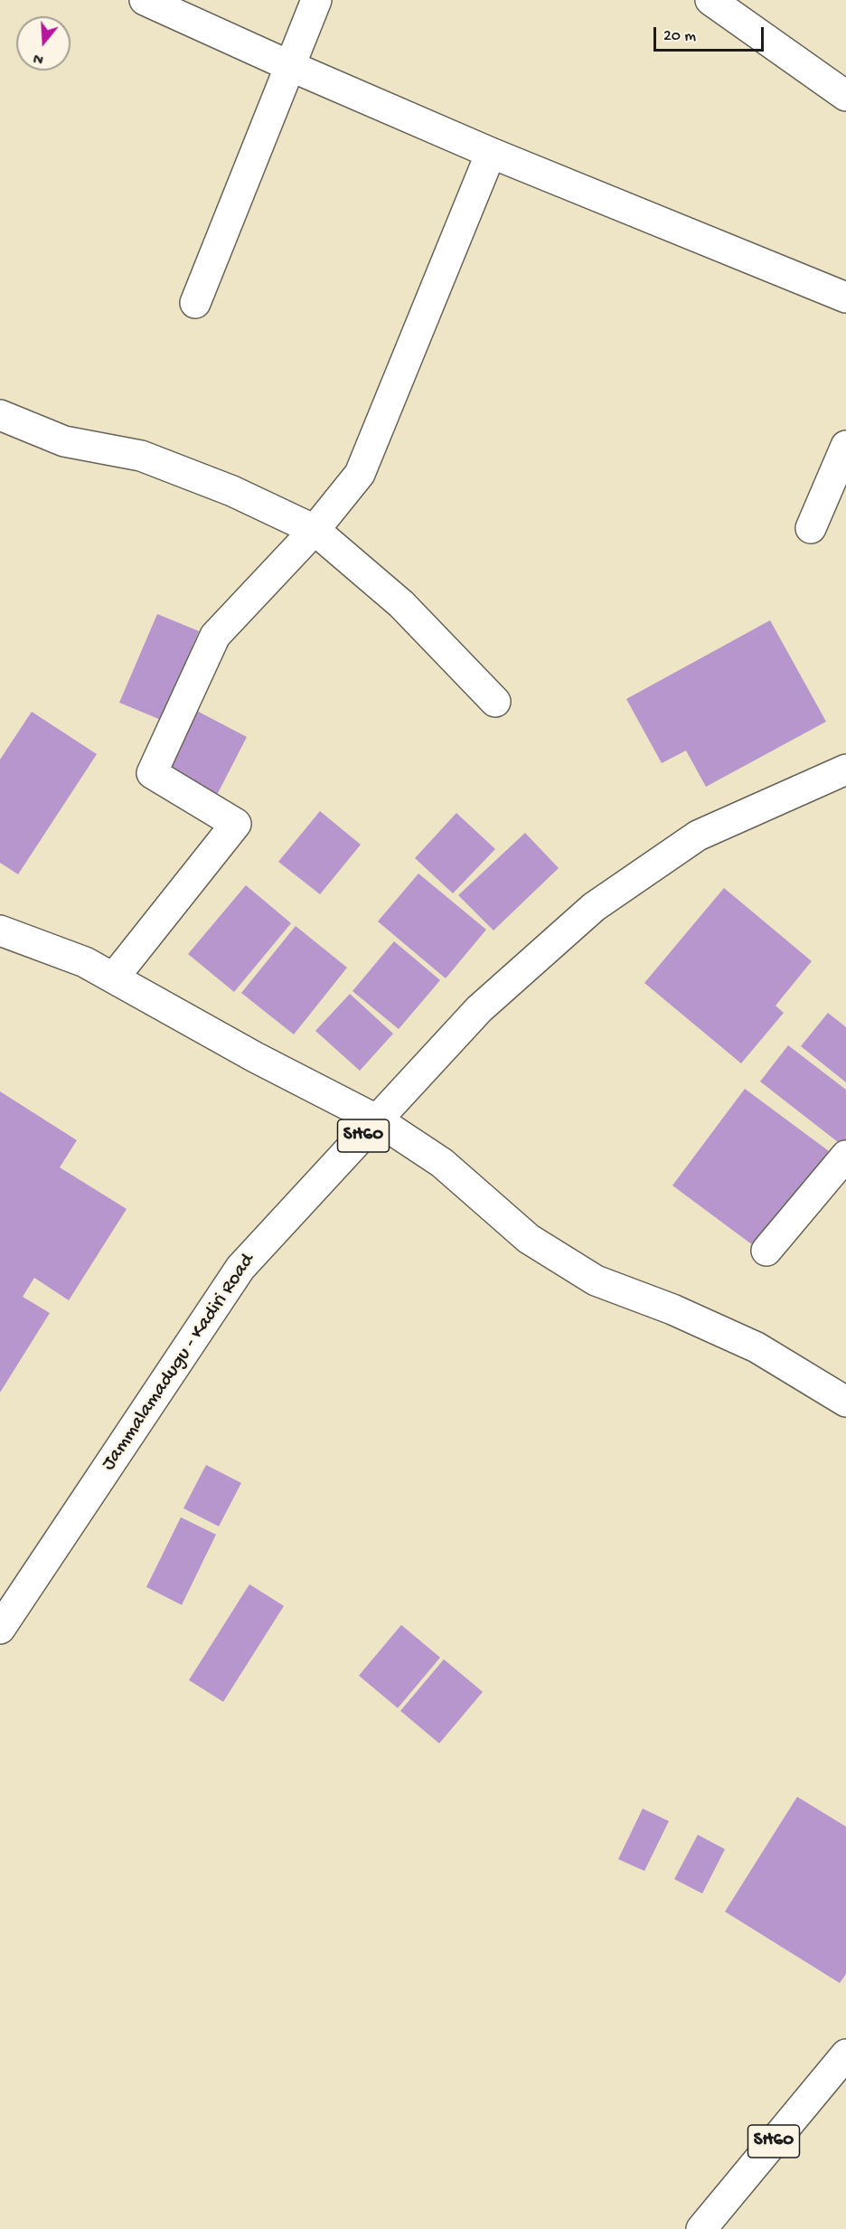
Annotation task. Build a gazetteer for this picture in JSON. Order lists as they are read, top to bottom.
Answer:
{
  "streets": {
    "street": ["SH60", "Jammalamadugu - Kadiri Road"]
  },
  "scale_bar": "20 m",
  "north": "bottom"
}
